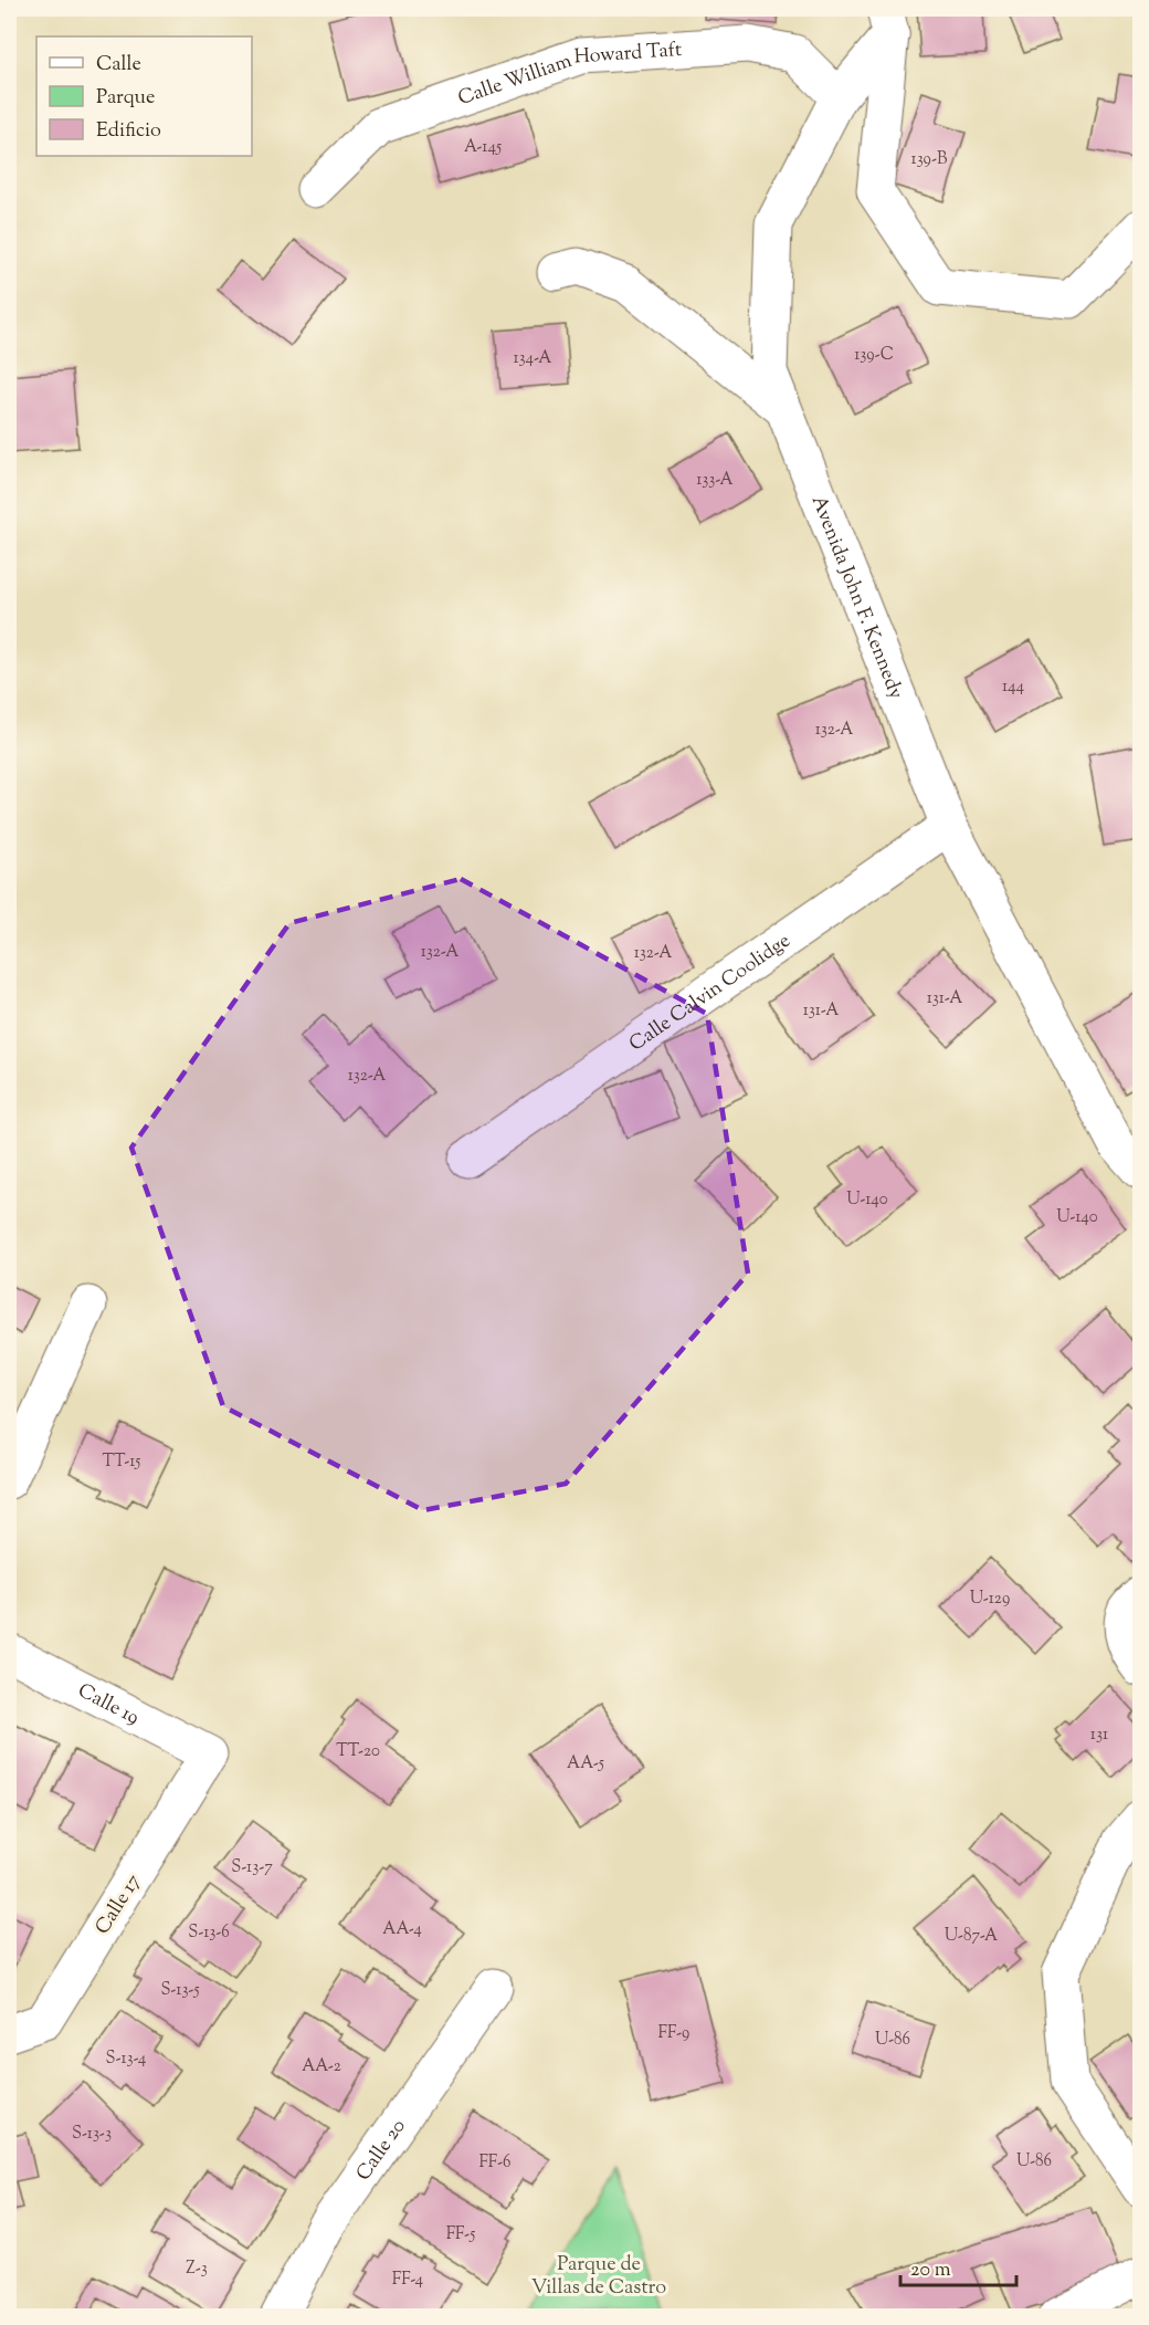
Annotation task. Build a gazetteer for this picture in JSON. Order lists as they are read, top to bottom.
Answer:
{
  "streets": {
    "street": [
      "Calle William Howard Taft",
      "Avenida John F. Kennedy",
      "Calle Calvin Coolidge",
      "Calle 19",
      "Calle 17",
      "Calle 20"
    ]
  },
  "crossings": [
    ["Calle William Howard Taft", "Avenida John F. Kennedy"],
    ["Avenida John F. Kennedy", "Calle Calvin Coolidge"],
    ["Calle 19", "Calle 17"]
  ],
  "parks": ["Parque de Villas de Castro"],
  "house_numbers": [
    "A-145",
    "139-B",
    "139-C",
    "134-A",
    "133-A",
    "144",
    "132-A",
    "132-A",
    "132-A",
    "131-A",
    "131-A",
    "132-A",
    "U-140",
    "U-140",
    "TT-15",
    "U-129",
    "131",
    "TT-20",
    "AA-5",
    "S-13-7",
    "AA-4",
    "S-13-6",
    "U-87-A",
    "S-13-5",
    "FF-9",
    "U-86",
    "S-13-4",
    "AA-2",
    "S-13-3",
    "U-86",
    "FF-6",
    "FF-5",
    "Z-3",
    "FF-4"
  ],
  "legend": ["Calle", "Parque", "Edificio"],
  "scale_bar": "20 m"
}
